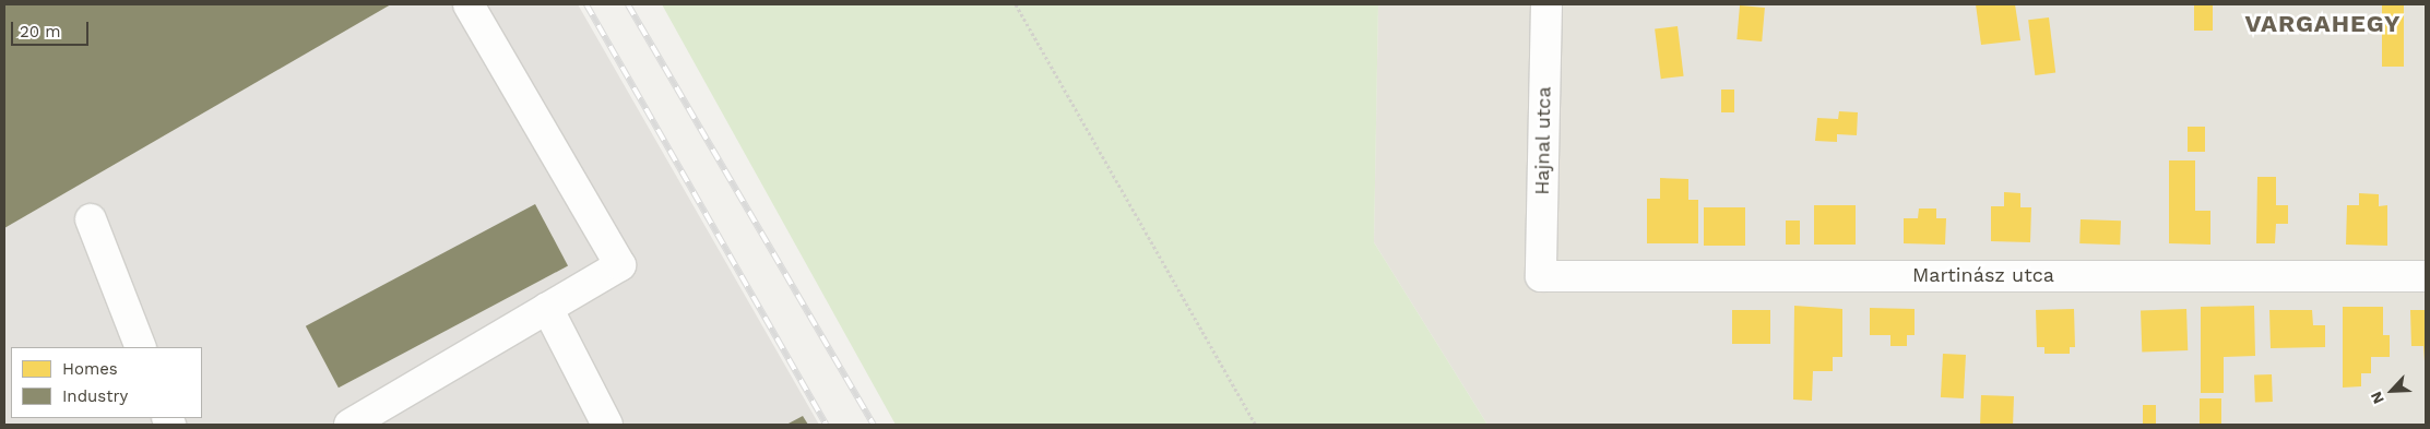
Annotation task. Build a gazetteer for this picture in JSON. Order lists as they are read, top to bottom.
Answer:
{
  "streets": {
    "street": ["Hajnal utca", "Martinász utca"]
  },
  "crossings": [
    ["Hajnal utca", "Martinász utca"]
  ],
  "districts": ["VARGAHEGY"],
  "legend": ["Homes", "Industry"],
  "scale_bar": "20 m",
  "north": "bottom left"
}
